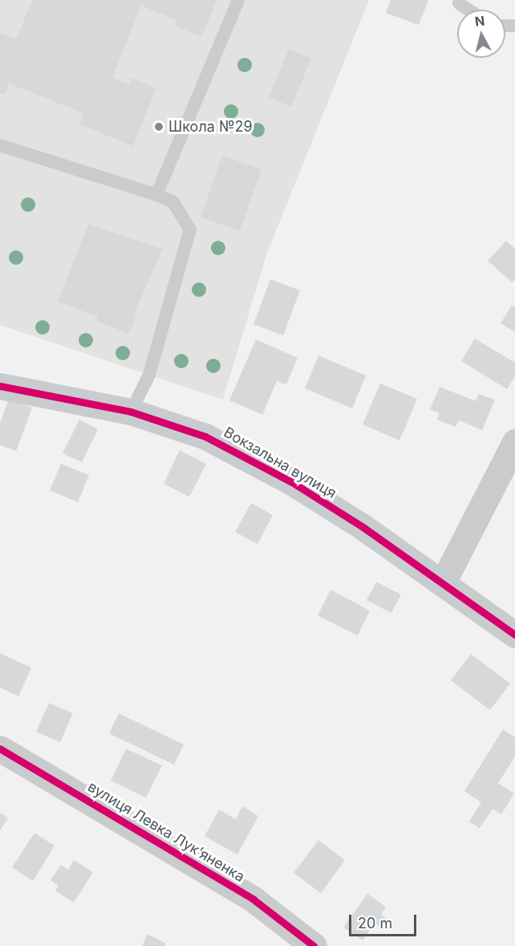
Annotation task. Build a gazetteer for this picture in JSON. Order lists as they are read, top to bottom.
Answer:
{
  "streets": {
    "street": ["Вокзальна вулиця", "вулиця Левка Лукʼяненка"]
  },
  "places": ["Школа №29"],
  "scale_bar": "20 m",
  "north": "top"
}
